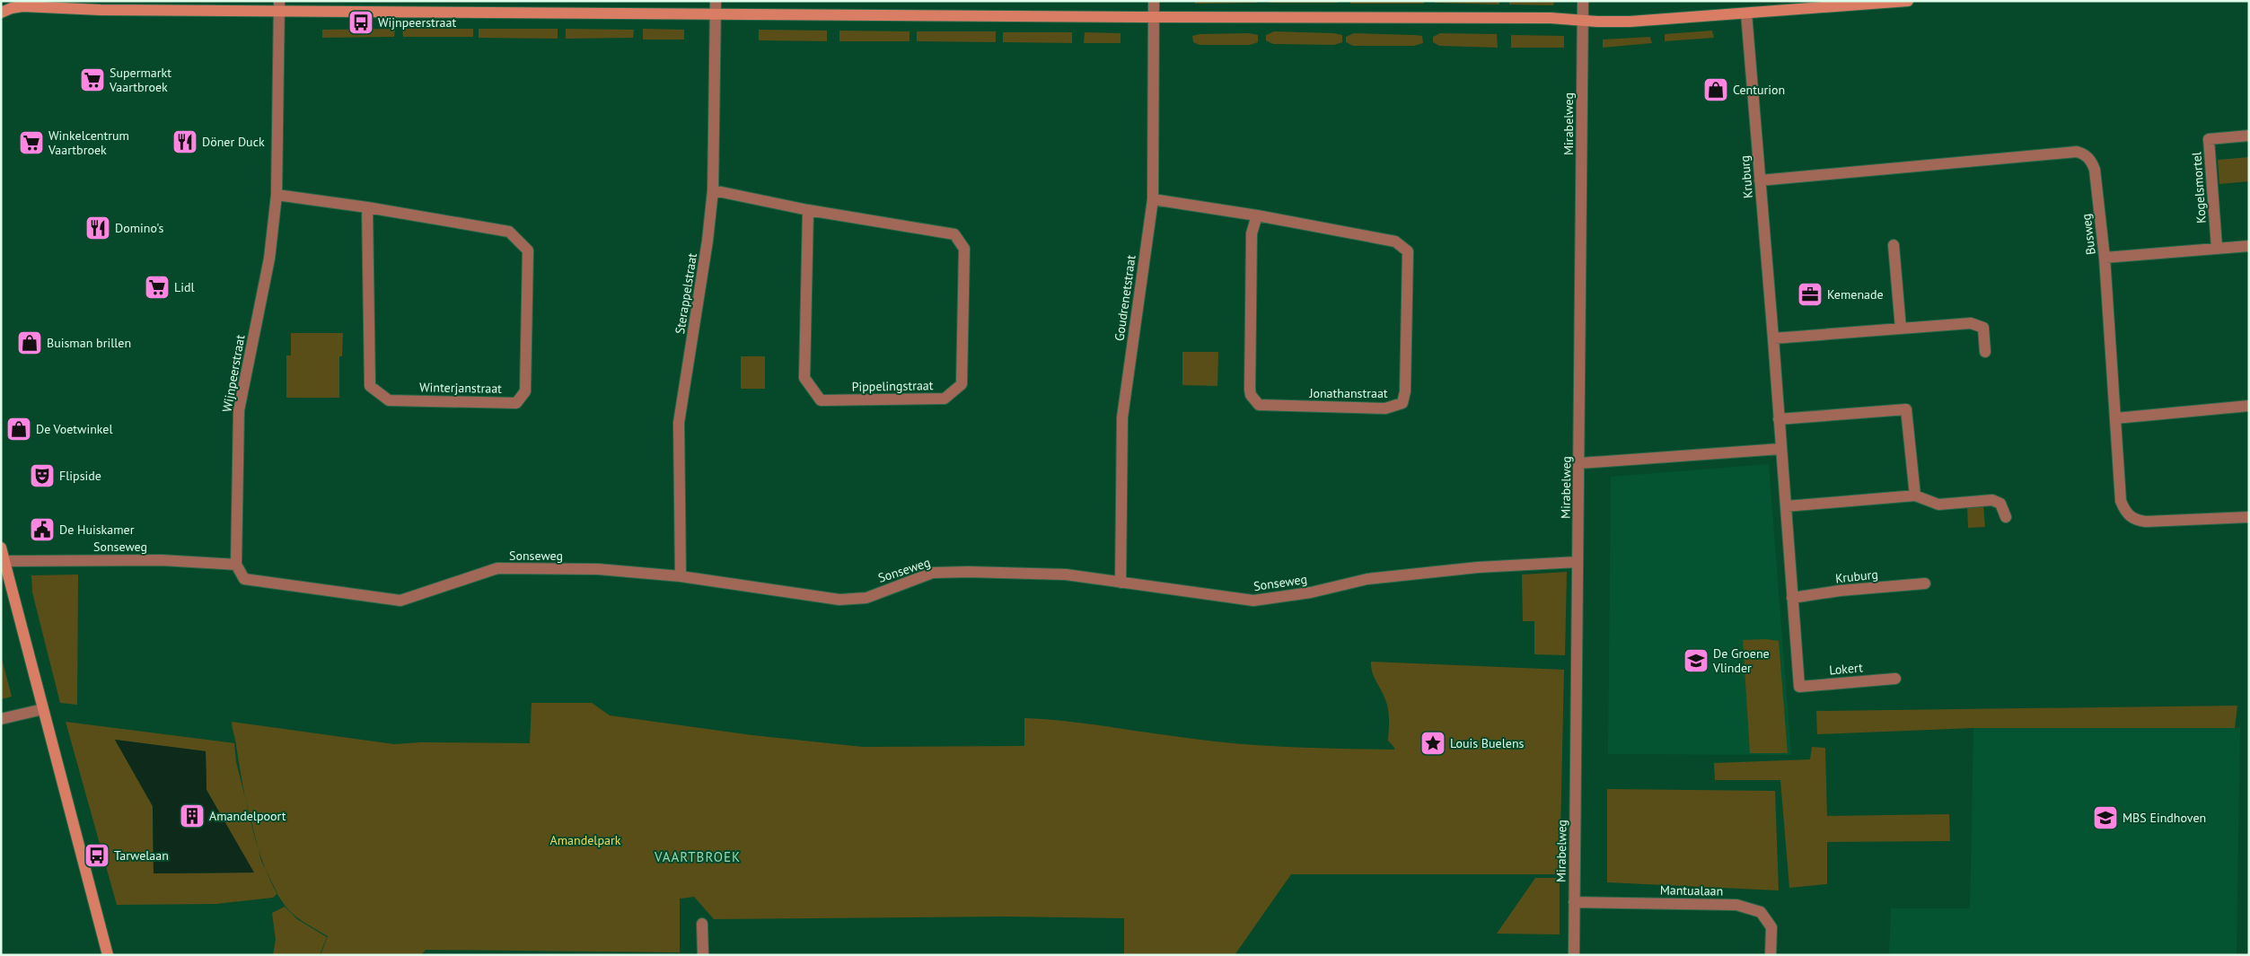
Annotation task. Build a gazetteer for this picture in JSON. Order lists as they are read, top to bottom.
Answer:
{
  "streets": {
    "street": [
      "Mirabelweg",
      "Kruburg",
      "Kogelsmortel",
      "Busweg",
      "Sterappelstraat",
      "Goudrenetstraat",
      "Wijnpeerstraat",
      "Pippelingstraat",
      "Winterjanstraat",
      "Jonathanstraat",
      "Sonseweg",
      "Lokert",
      "Mantualaan"
    ]
  },
  "crossings": [
    ["Mirabelweg", "Sonseweg"],
    ["Mirabelweg", "Mantualaan"],
    ["Kruburg", "Busweg"],
    ["Kruburg", "Lokert"],
    ["Sterappelstraat", "Pippelingstraat"],
    ["Sterappelstraat", "Sonseweg"],
    ["Goudrenetstraat", "Jonathanstraat"],
    ["Goudrenetstraat", "Sonseweg"],
    ["Wijnpeerstraat", "Winterjanstraat"],
    ["Wijnpeerstraat", "Sonseweg"]
  ],
  "districts": ["VAARTBROEK"],
  "parks": ["Amandelpark"],
  "places": {
    "bus stop": ["Wijnpeerstraat", "Tarwelaan"],
    "supermarket": ["Supermarkt Vaartbroek", "Winkelcentrum Vaartbroek", "Lidl"],
    "shop": ["Centurion", "Buisman brillen", "De Voetwinkel"],
    "restaurant": ["Döner Duck", "Domino's"],
    "office": ["Kemenade"],
    "theatre": ["Flipside"],
    "public building": ["De Huiskamer"],
    "school or university": ["De Groene Vlinder", "MBS Eindhoven"],
    "place": ["Louis Buelens"],
    "building": ["Amandelpoort"]
  }
}
